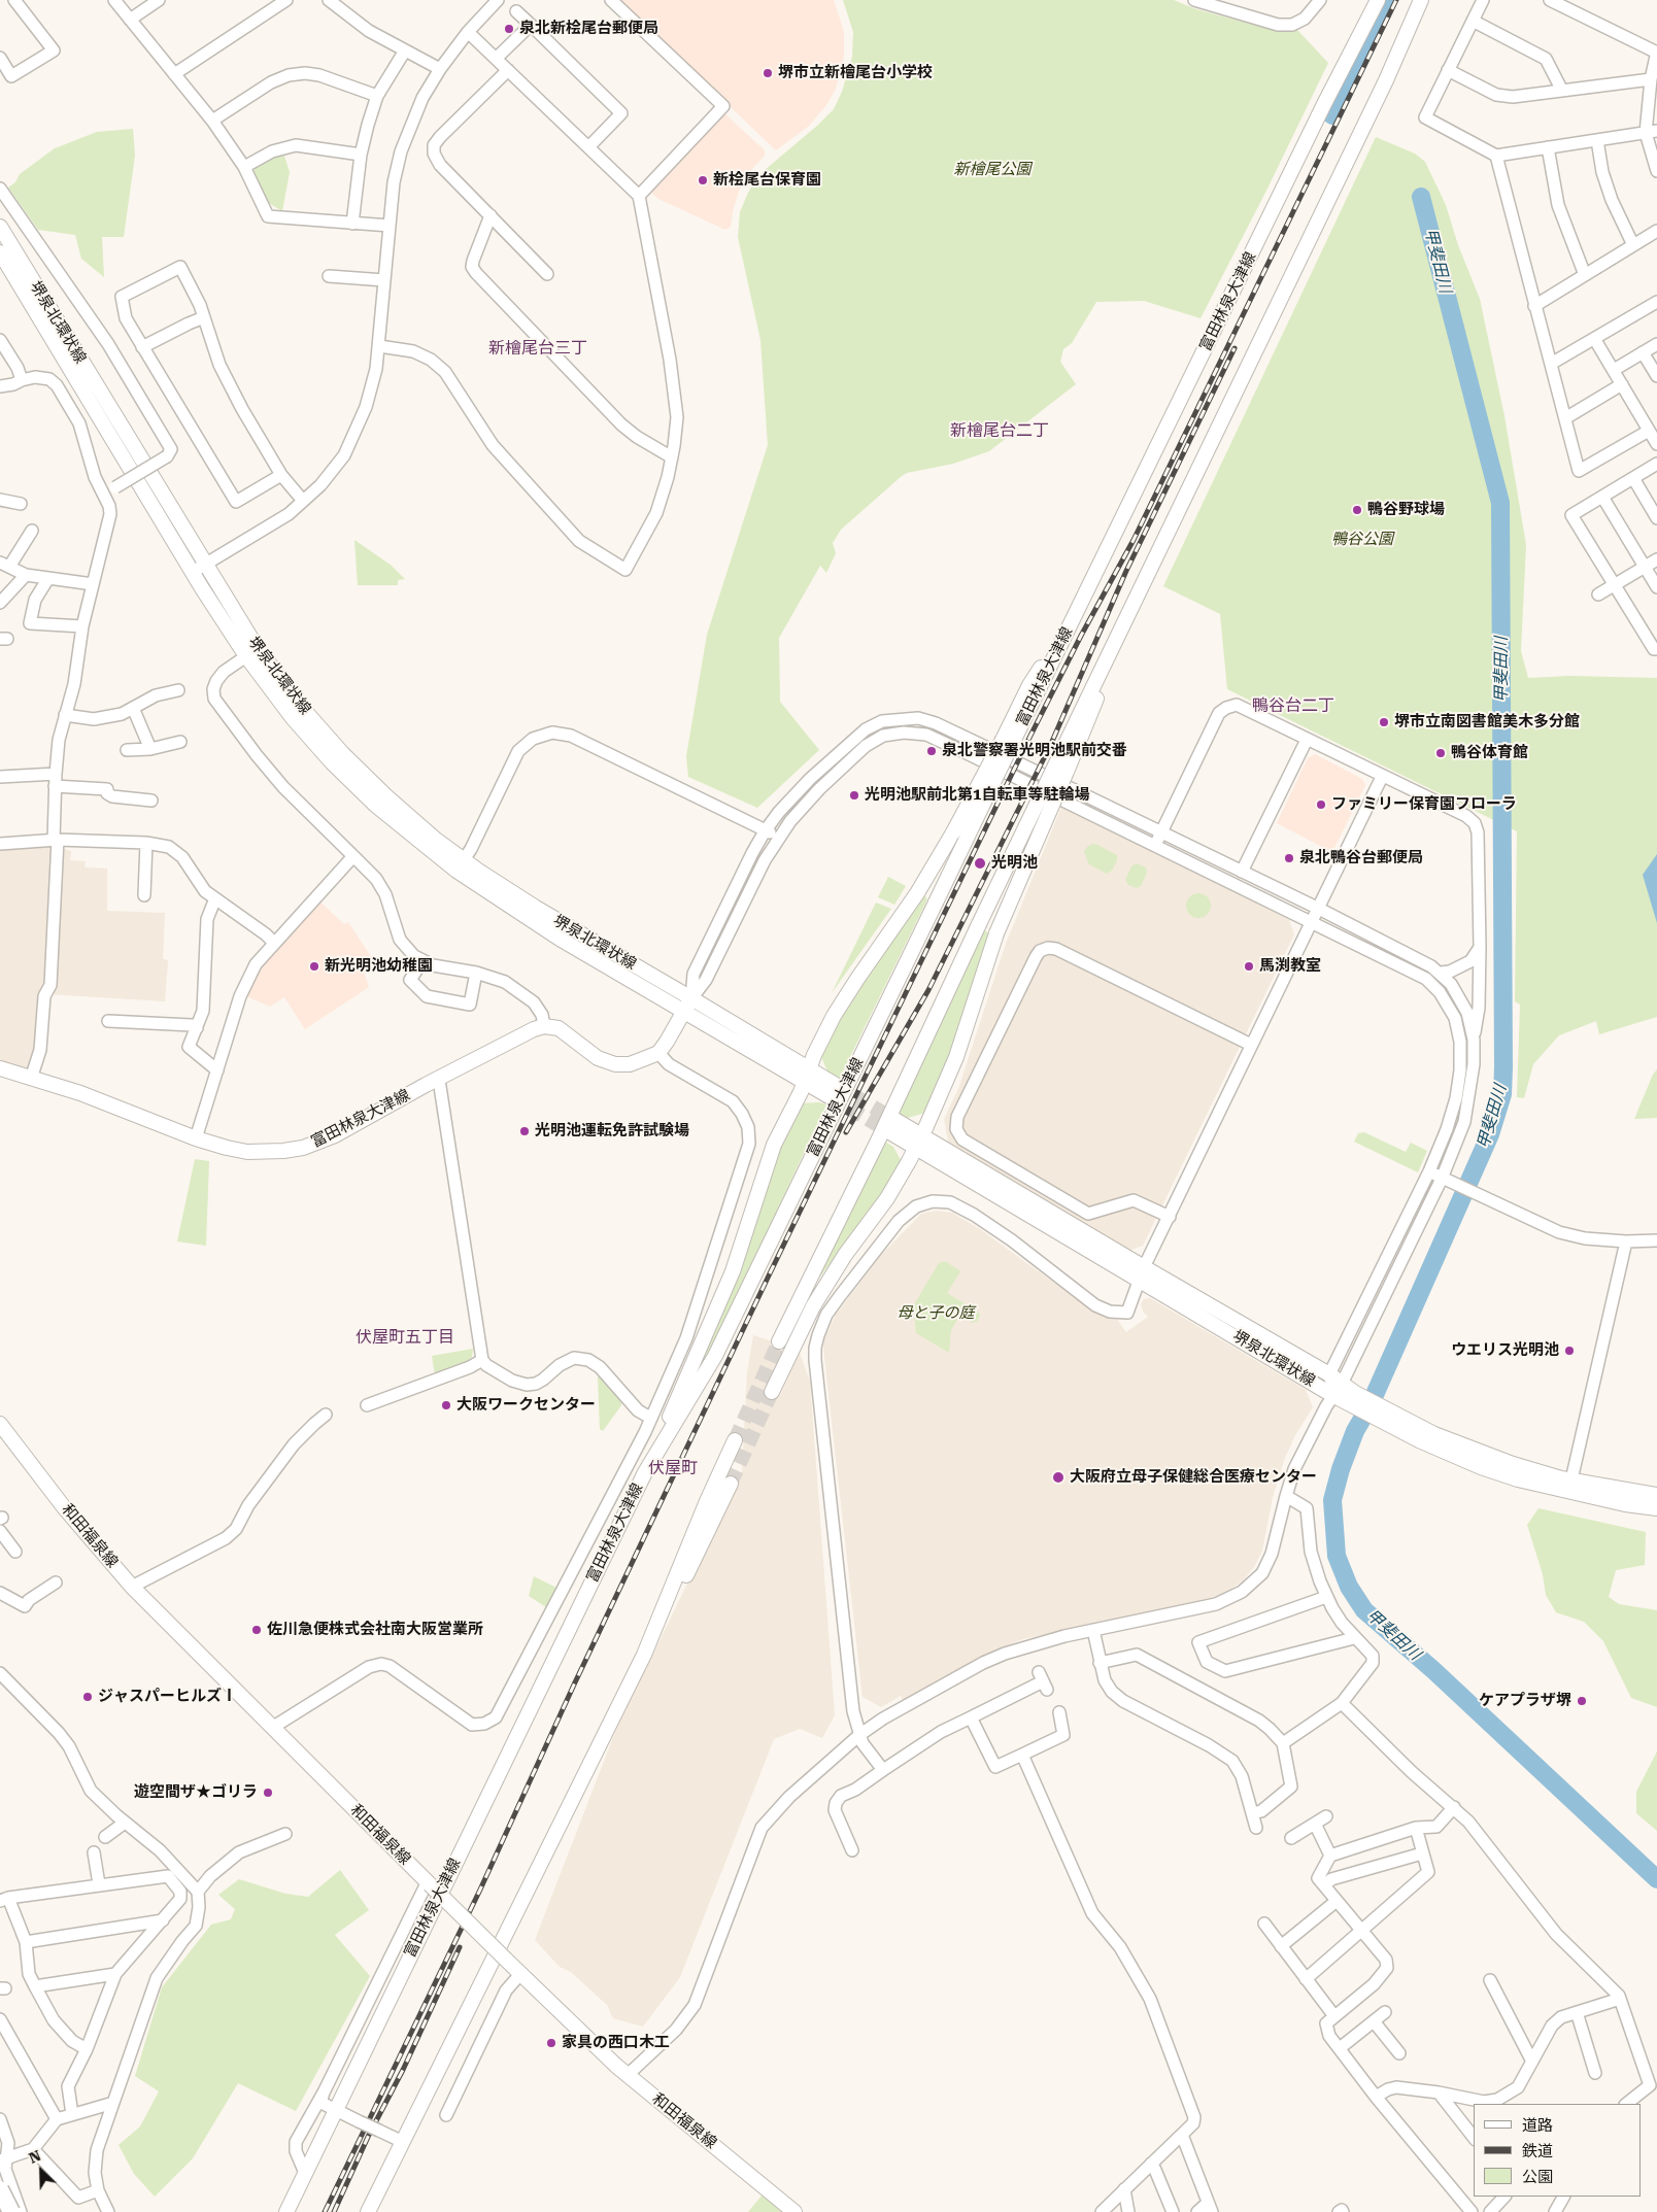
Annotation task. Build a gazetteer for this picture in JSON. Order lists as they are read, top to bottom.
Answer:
{
  "streets": {
    "main road": ["富田林泉大津線", "堺泉北環状線", "和田福泉線"]
  },
  "crossings": [
    ["富田林泉大津線", "堺泉北環状線"]
  ],
  "districts": [
    "新檜尾台三丁",
    "新檜尾台二丁",
    "鴨谷台二丁",
    "伏屋町五丁目",
    "伏屋町"
  ],
  "water": ["甲斐田川"],
  "parks": ["新檜尾公園", "鴨谷公園", "母と子の庭"],
  "places": [
    "泉北新桧尾台郵便局",
    "堺市立新檜尾台小学校",
    "新桧尾台保育園",
    "鴨谷野球場",
    "堺市立南図書館美木多分館",
    "泉北警察署光明池駅前交番",
    "鴨谷体育館",
    "光明池駅前北第1自転車等駐輪場",
    "ファミリー保育園フローラ",
    "泉北鴨谷台郵便局",
    "光明池",
    "新光明池幼稚園",
    "馬渕教室",
    "光明池運転免許試験場",
    "ウエリス光明池",
    "大阪ワークセンター",
    "大阪府立母子保健総合医療センター",
    "佐川急便株式会社南大阪営業所",
    "ジャスパーヒルズⅠ",
    "ケアプラザ堺",
    "遊空間ザ★ゴリラ",
    "家具の西口木工"
  ],
  "legend": ["道路", "鉄道", "公園"],
  "north": "top left"
}
